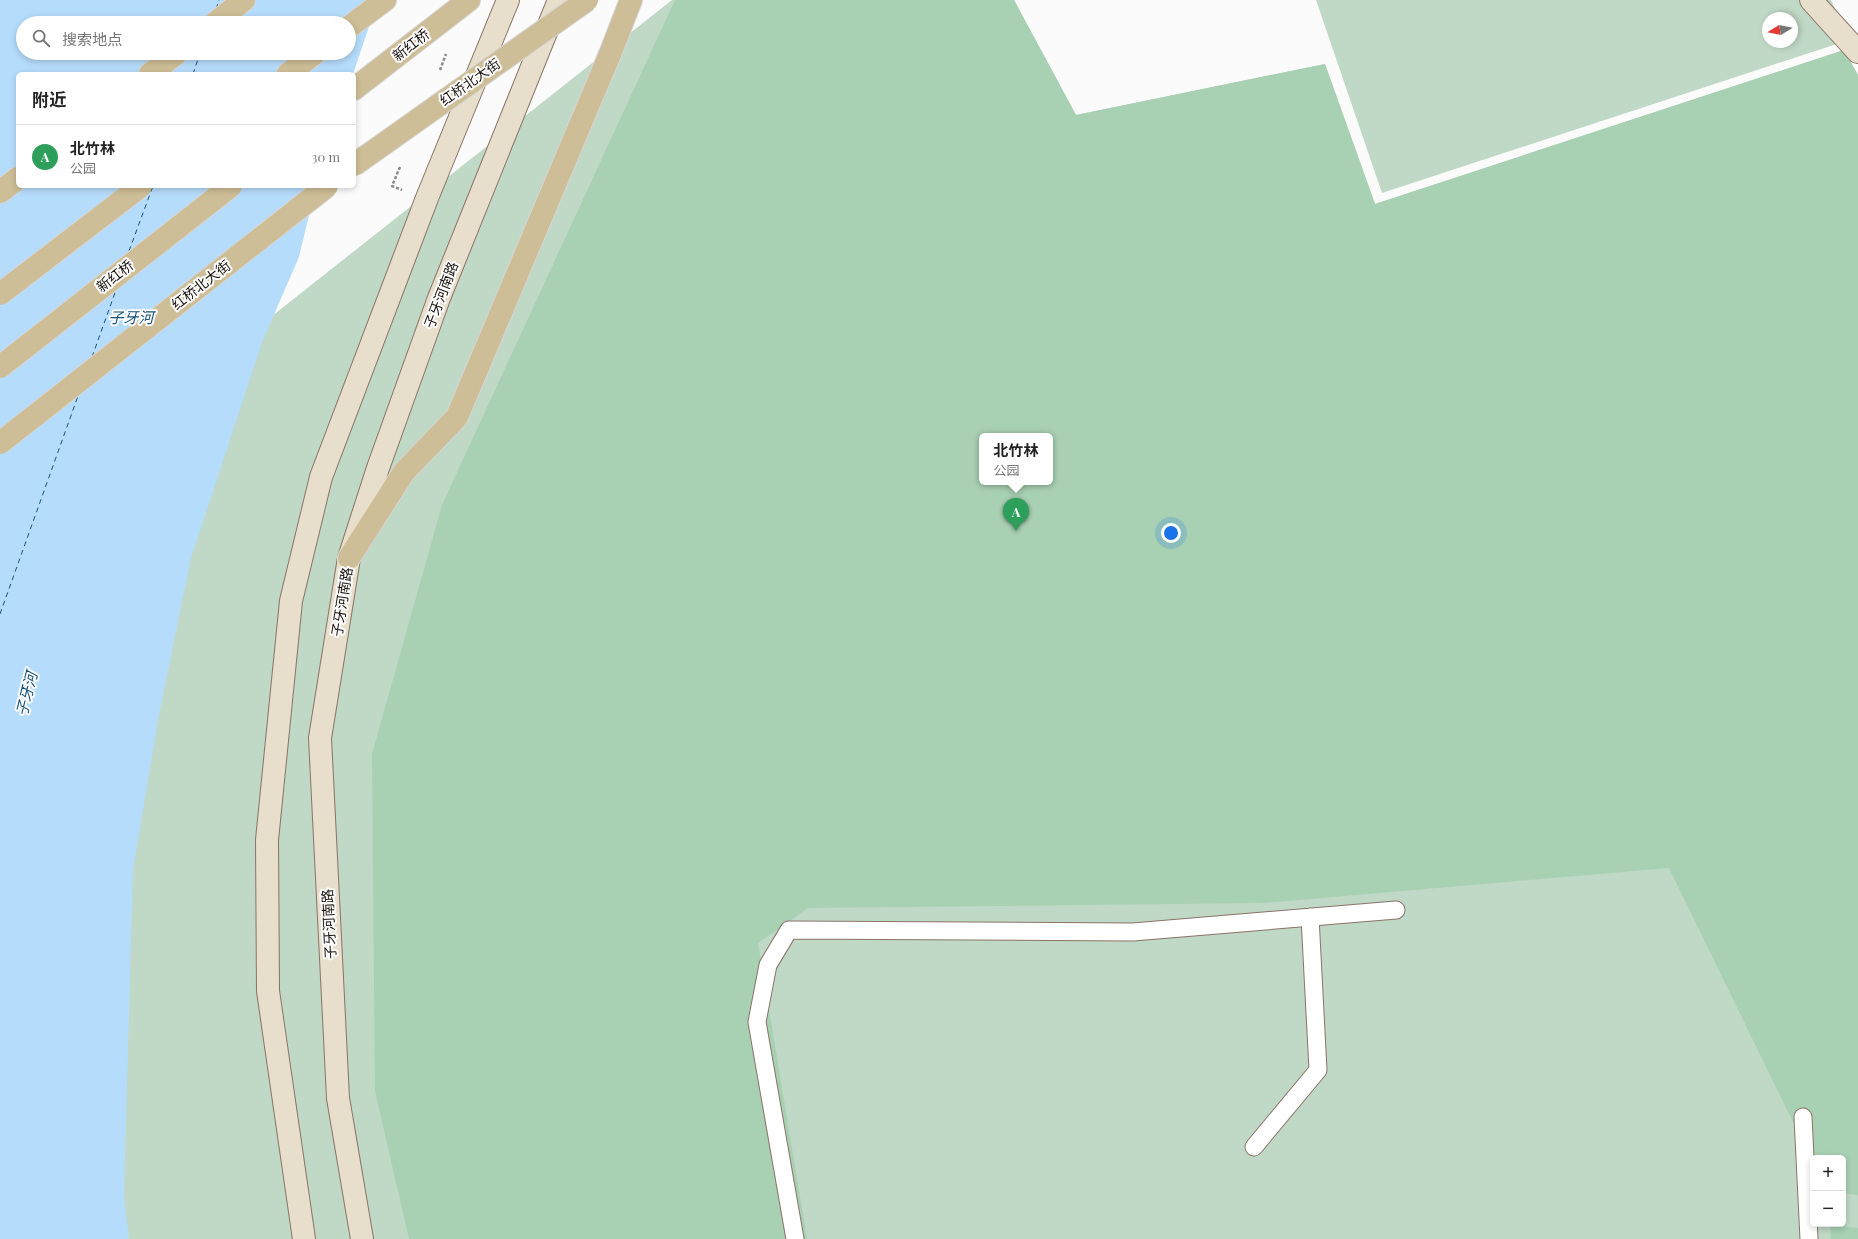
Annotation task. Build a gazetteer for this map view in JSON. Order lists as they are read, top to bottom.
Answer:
{
  "streets": {
    "main road": ["新红桥", "红桥北大街", "子牙河南路"]
  },
  "water": ["子牙河"],
  "north": "left",
  "page": {
    "search": "搜索地点",
    "heading": "附近",
    "list": [
      {
        "mark": "A",
        "name": "北竹林",
        "note": "公园",
        "value": "30 m"
      }
    ],
    "popup": ["北竹林", "公园"],
    "pins": "A",
    "map_buttons": ["+", "−"]
  }
}
